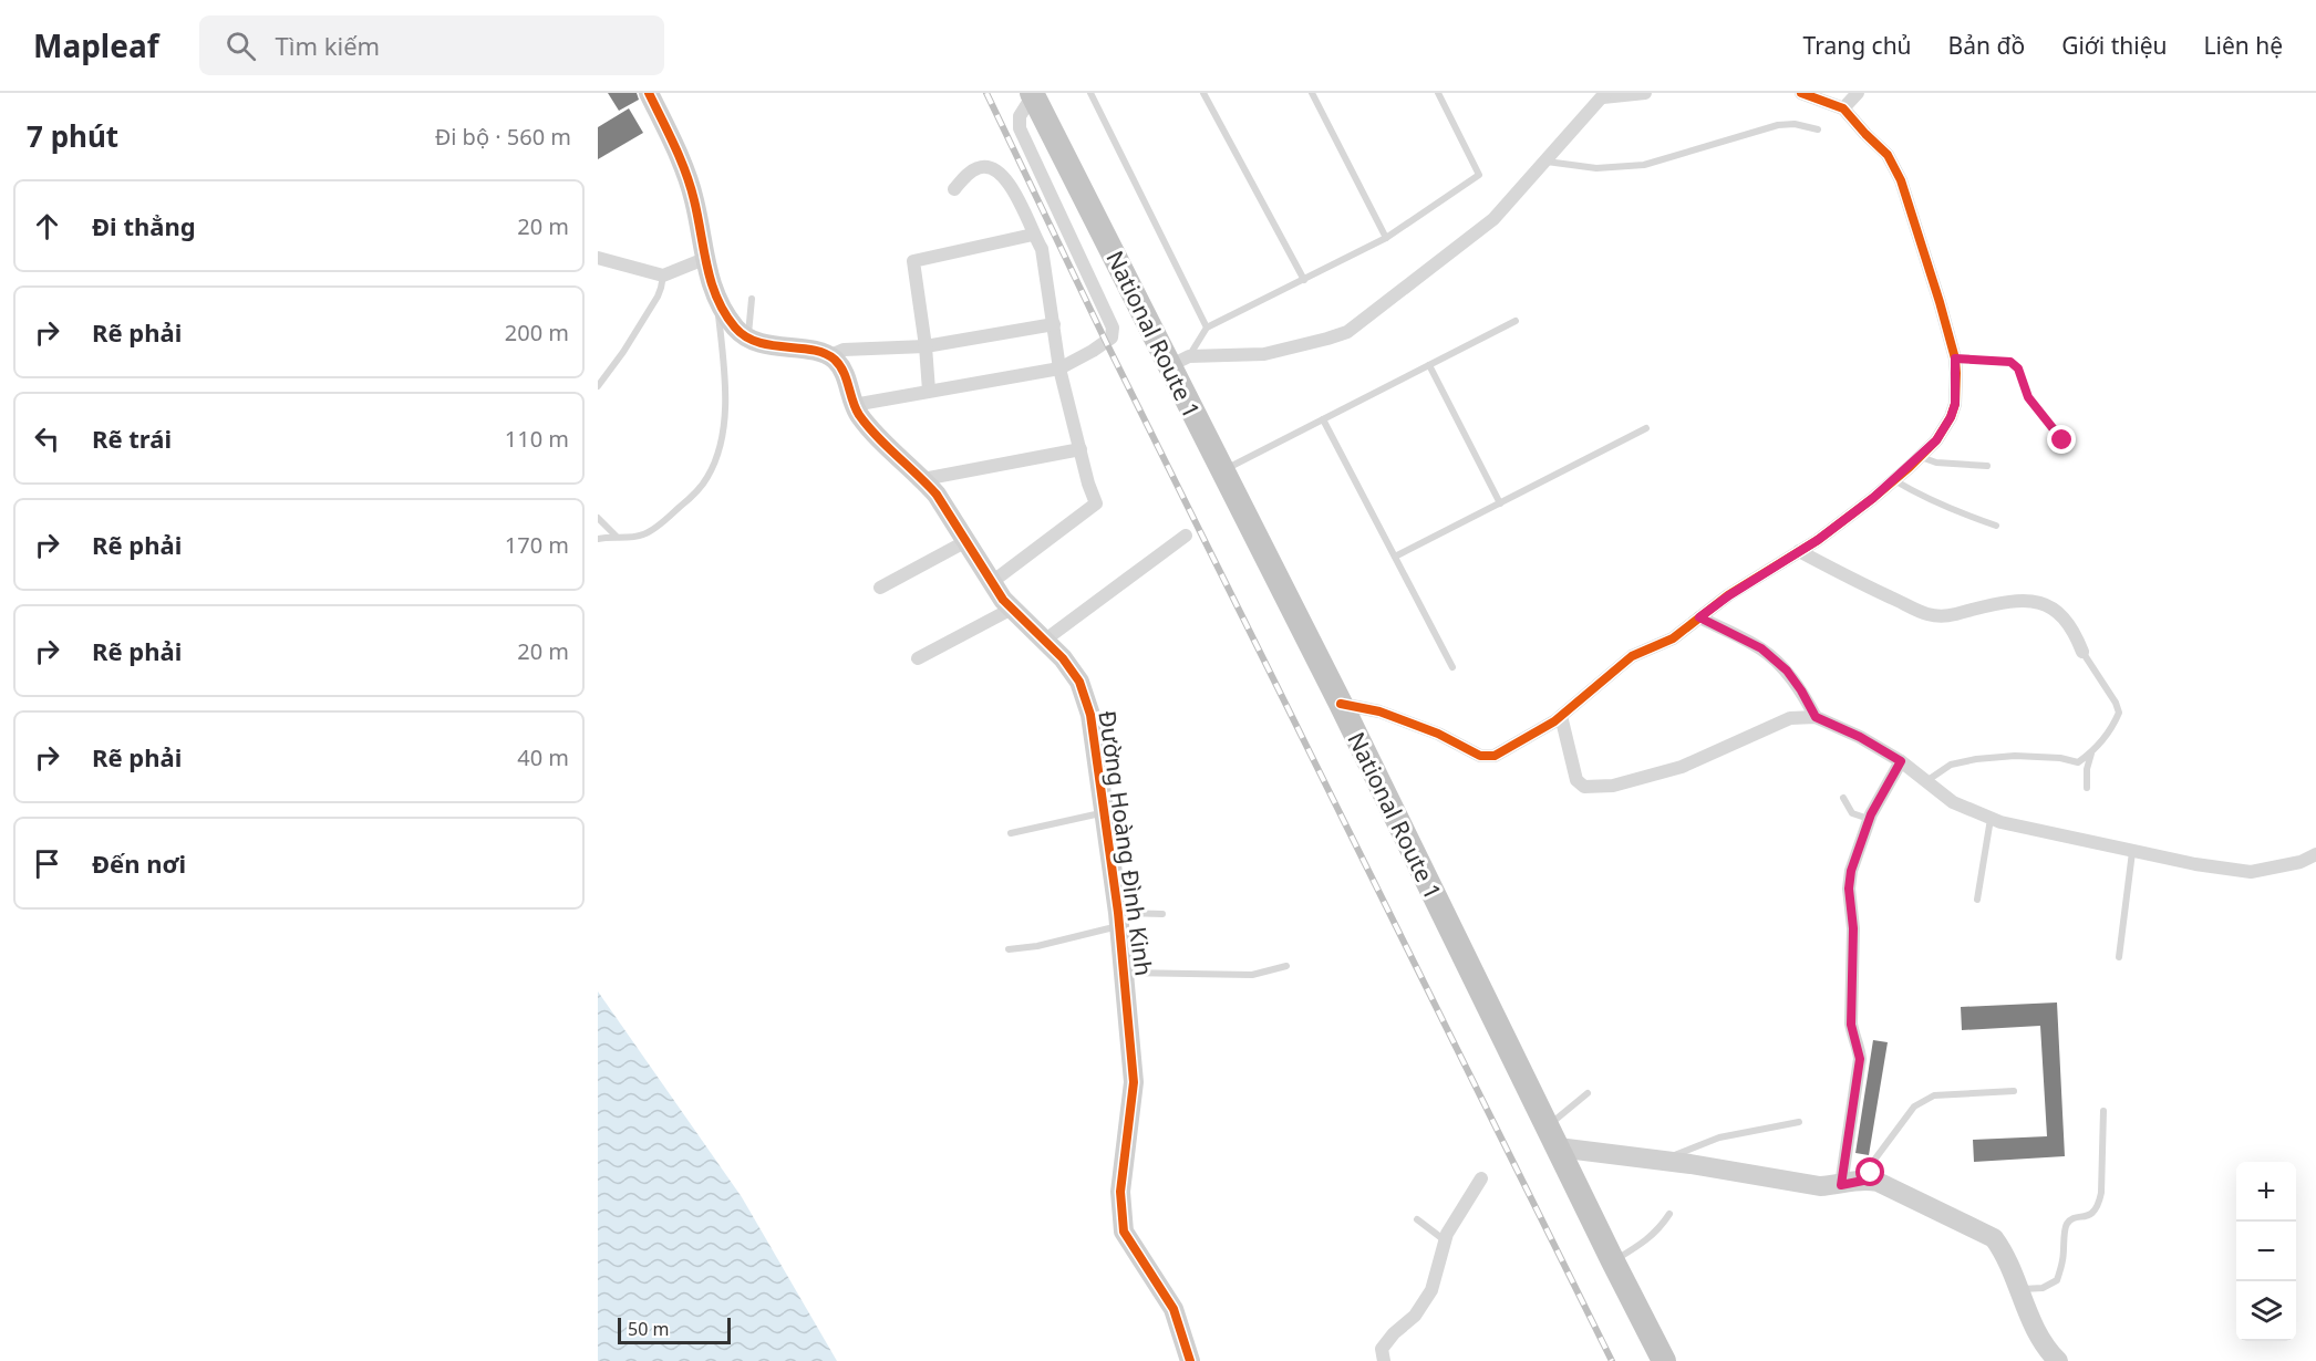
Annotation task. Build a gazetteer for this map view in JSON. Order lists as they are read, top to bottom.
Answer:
{
  "streets": {
    "highway": ["National Route 1"],
    "street": ["Đường Hoàng Đình Kinh"]
  },
  "scale_bar": "50 m",
  "page": {
    "header": "Mapleaf",
    "search": "Tìm kiếm",
    "nav": [
      "Trang chủ",
      "Bản đồ",
      "Giới thiệu",
      "Liên hệ"
    ],
    "heading": ["7 phút", "Đi bộ · 560 m"],
    "list": [
      ["Đi thẳng", "20 m"],
      ["Rẽ phải", "200 m"],
      ["Rẽ trái", "110 m"],
      ["Rẽ phải", "170 m"],
      ["Rẽ phải", "20 m"],
      ["Rẽ phải", "40 m"],
      "Đến nơi"
    ],
    "map_buttons": ["+", "−"],
    "scale": "50 m"
  }
}
